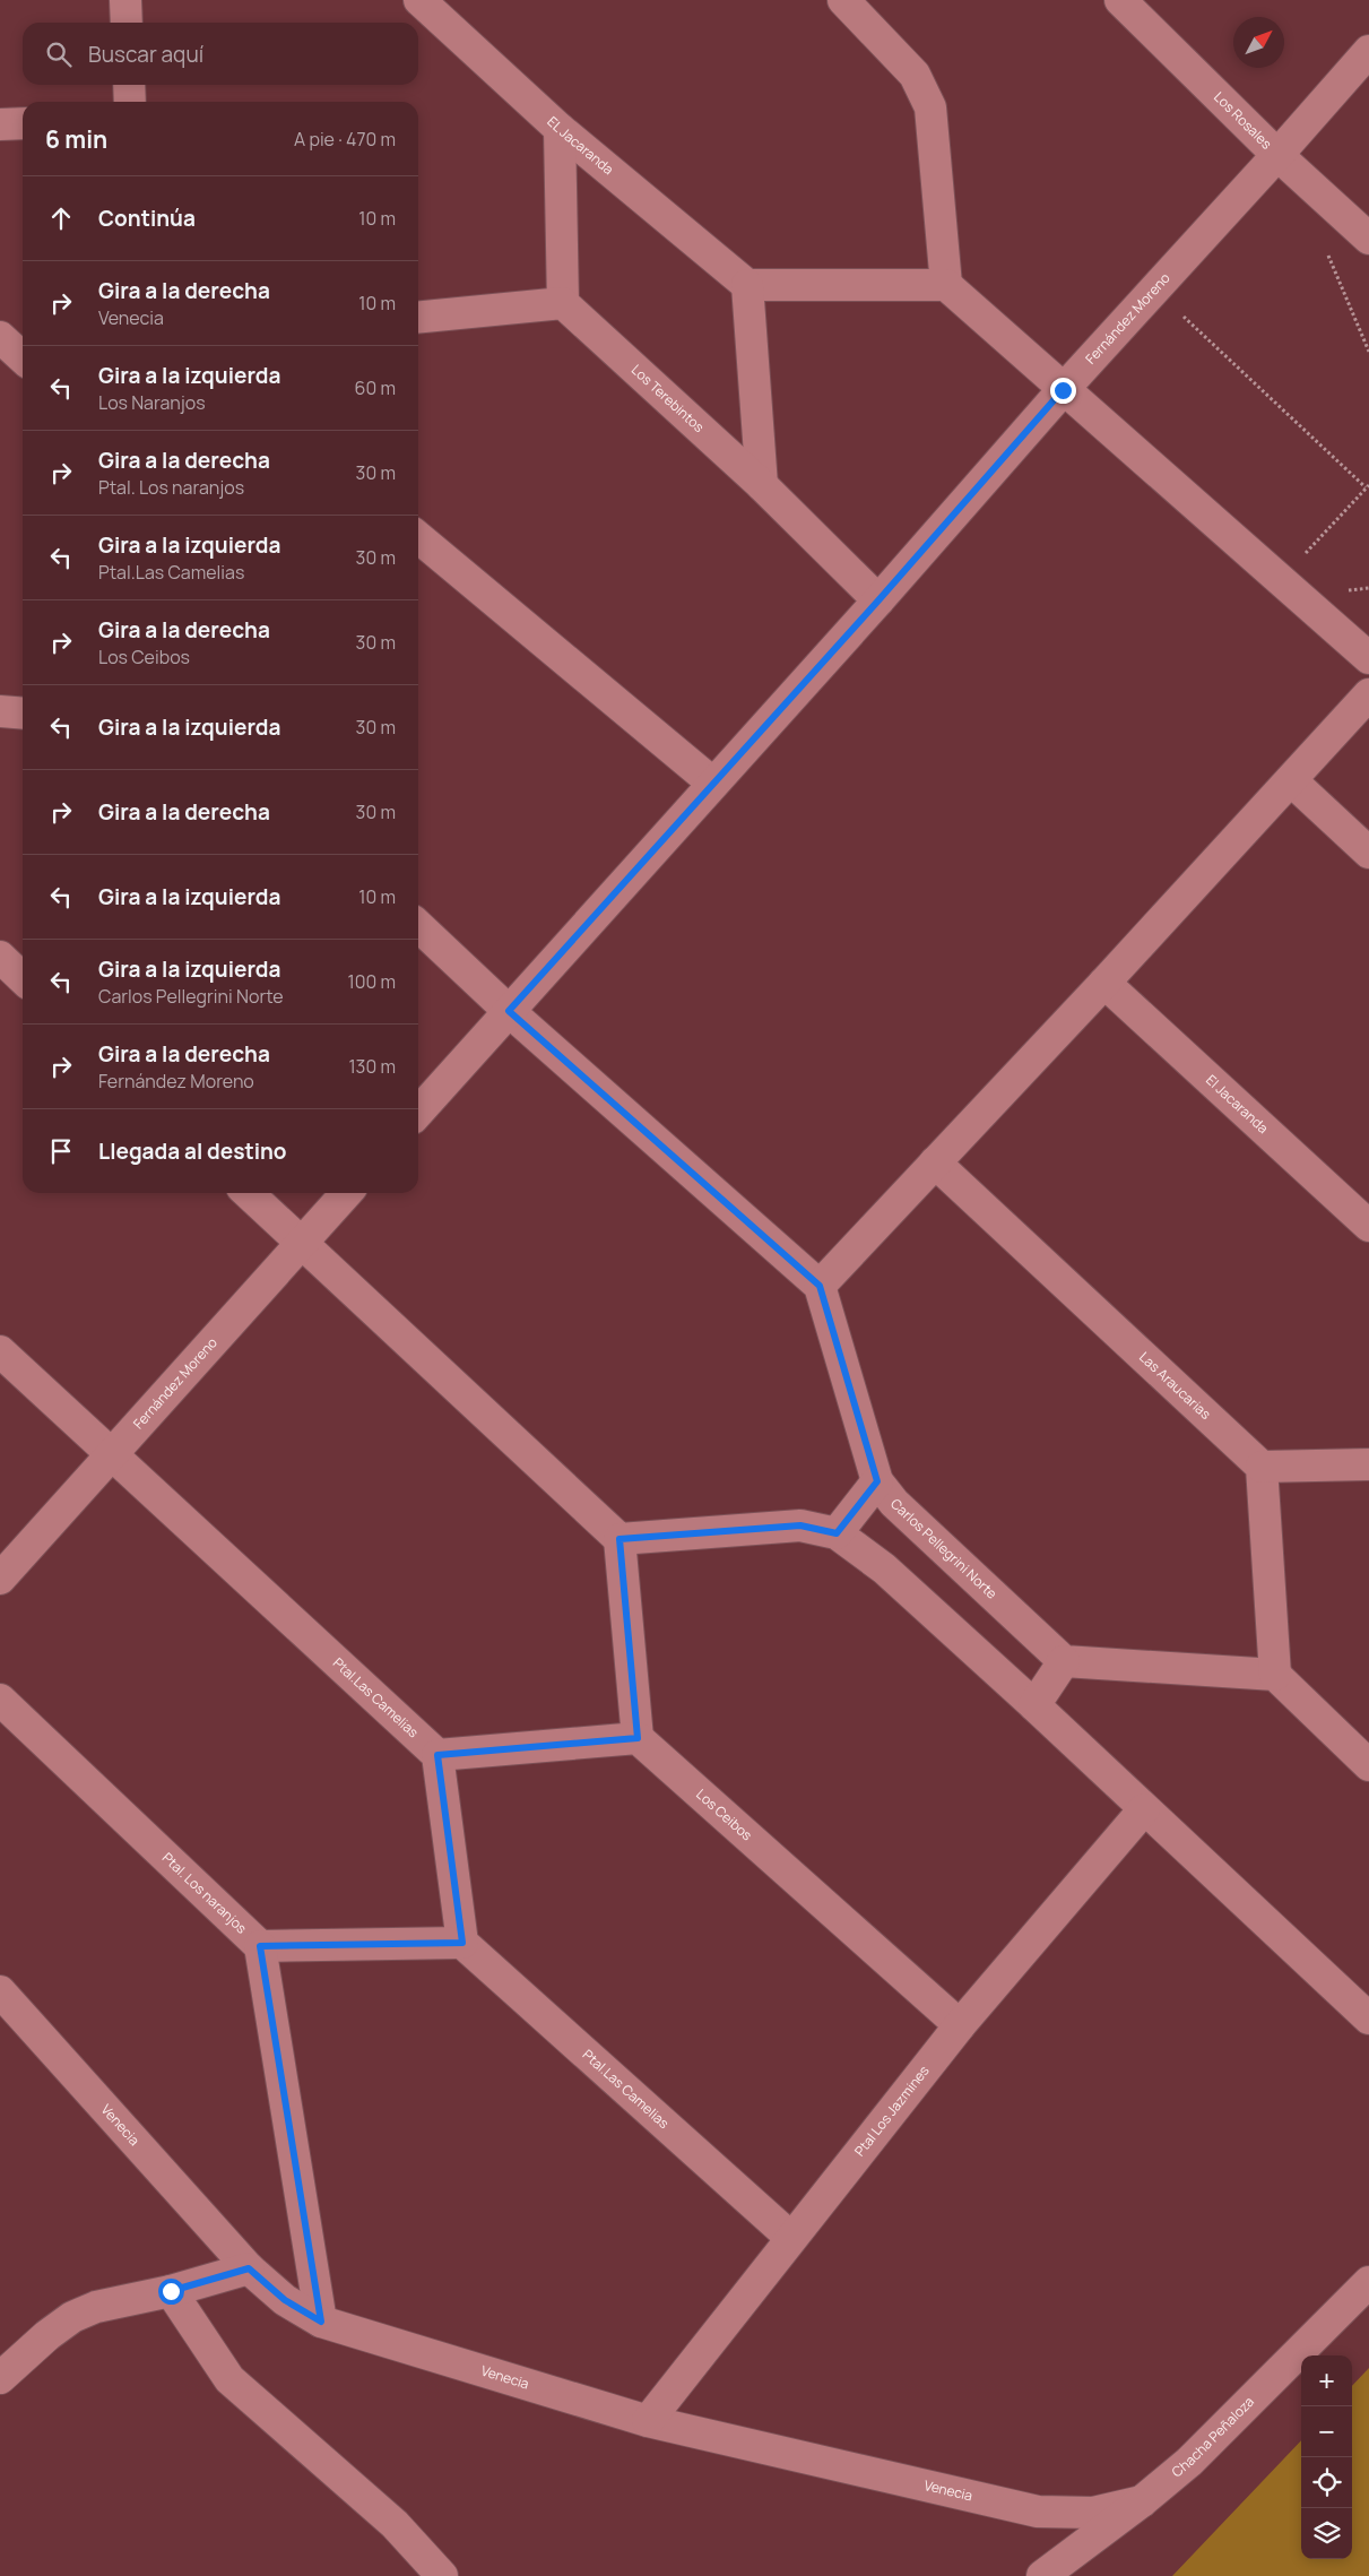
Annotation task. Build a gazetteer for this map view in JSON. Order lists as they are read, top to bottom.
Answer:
{
  "streets": {
    "street": [
      "Los Rosales",
      "EL Jacaranda",
      "Fernández Moreno",
      "Los Terebintos",
      "El Jacaranda",
      "Las Araucarias",
      "Carlos Pellegrini Norte",
      "Ptal.Las Camelias",
      "Los Ceibos",
      "Ptal. Los naranjos",
      "Ptal Los Jazmines",
      "Venecia",
      "Chacha Peñaloza"
    ]
  },
  "crossings": [
    ["Los Rosales", "Fernández Moreno"],
    ["Fernández Moreno", "Los Terebintos"],
    ["Fernández Moreno", "Ptal.Las Camelias"],
    ["Ptal.Las Camelias", "Ptal Los Jazmines"],
    ["Los Ceibos", "Ptal Los Jazmines"],
    ["Ptal Los Jazmines", "Venecia"],
    ["Venecia", "Chacha Peñaloza"]
  ],
  "north": "top right",
  "page": {
    "search": "Buscar aquí",
    "heading": ["6 min", "A pie · 470 m"],
    "list": [
      ["Continúa", "10 m"],
      ["Gira a la derecha", "Venecia", "10 m"],
      ["Gira a la izquierda", "Los Naranjos", "60 m"],
      ["Gira a la derecha", "Ptal. Los naranjos", "30 m"],
      ["Gira a la izquierda", "Ptal.Las Camelias", "30 m"],
      ["Gira a la derecha", "Los Ceibos", "30 m"],
      ["Gira a la izquierda", "30 m"],
      ["Gira a la derecha", "30 m"],
      ["Gira a la izquierda", "10 m"],
      ["Gira a la izquierda", "Carlos Pellegrini Norte", "100 m"],
      ["Gira a la derecha", "Fernández Moreno", "130 m"],
      "Llegada al destino"
    ],
    "map_buttons": ["+", "−"]
  }
}
